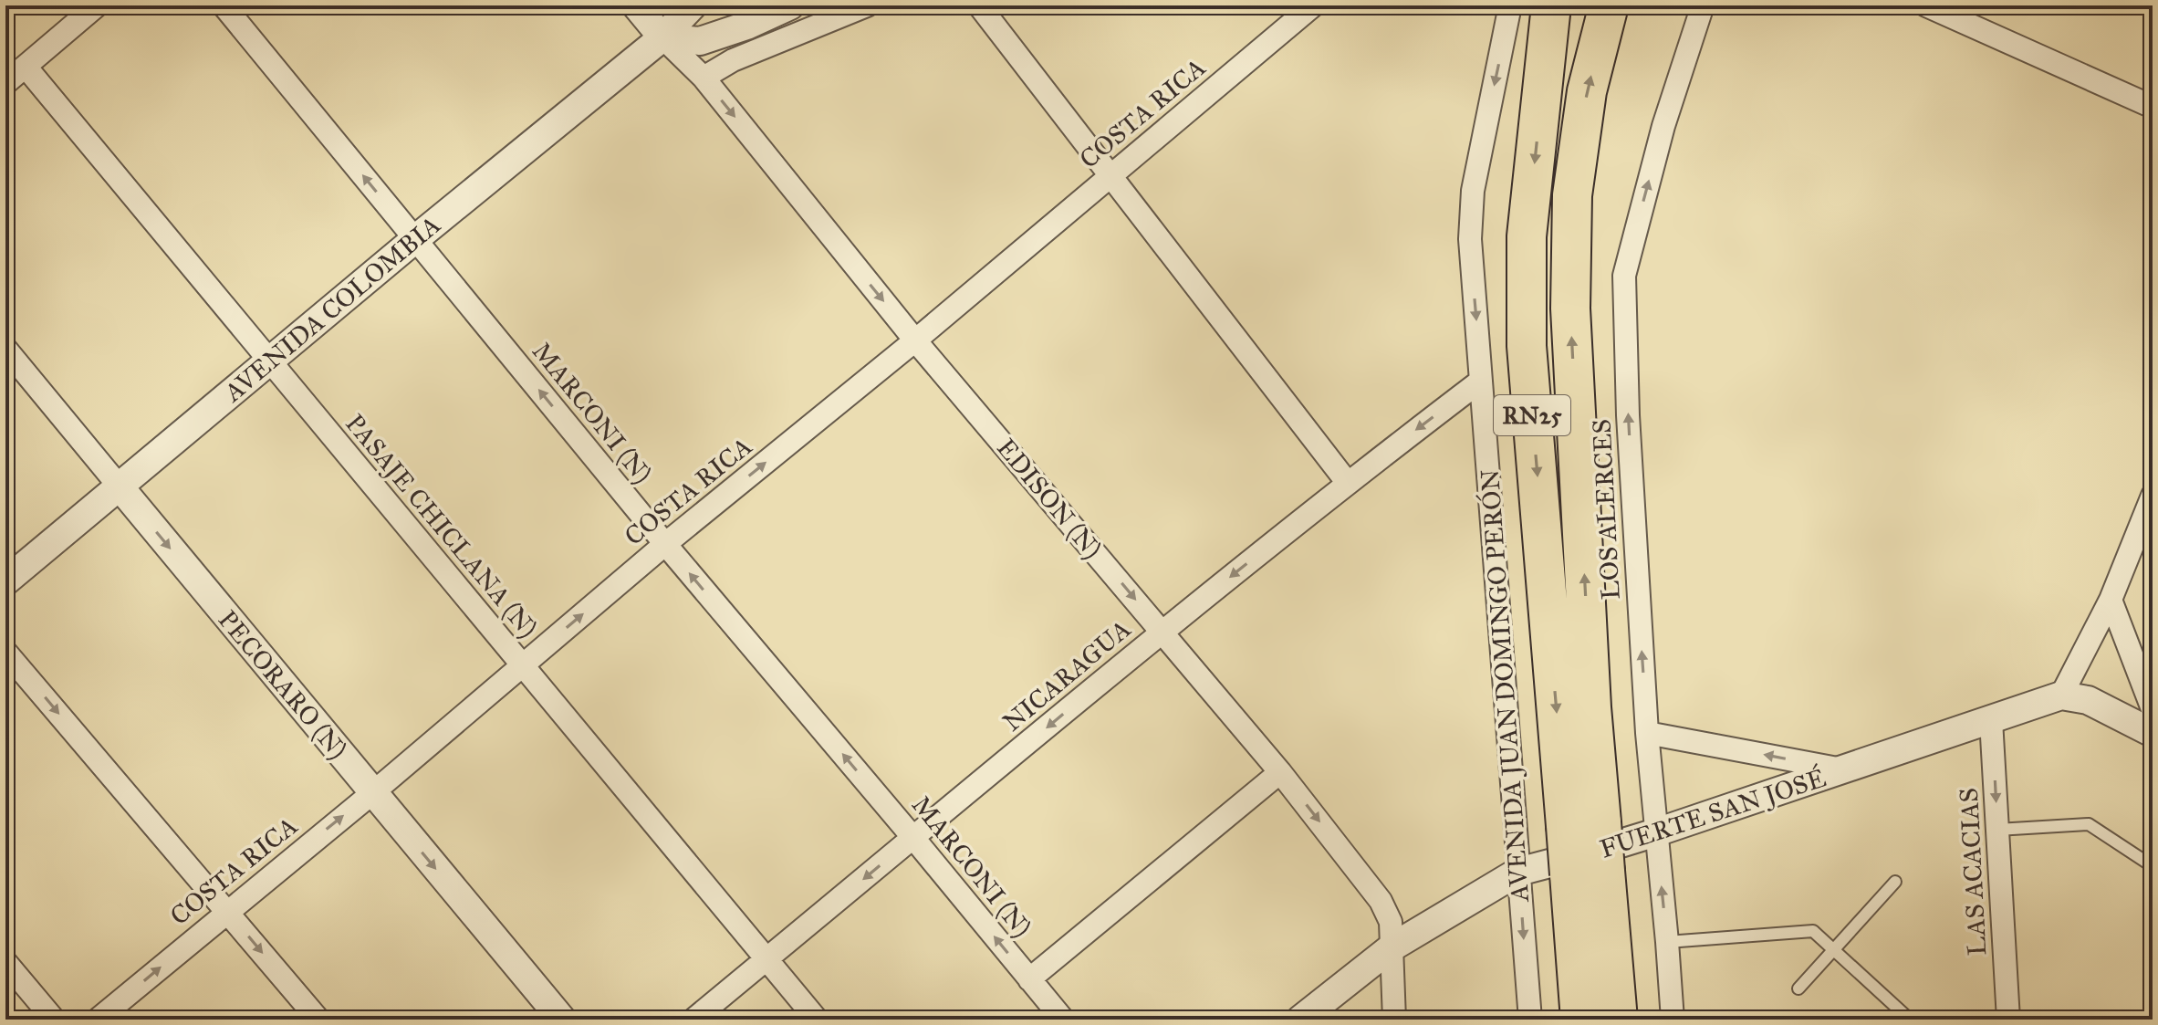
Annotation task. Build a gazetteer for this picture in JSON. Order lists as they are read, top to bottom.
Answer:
{
  "streets": {
    "highway": ["RN25", "AVENIDA JUAN DOMINGO PERÓN"],
    "street": [
      "COSTA RICA",
      "AVENIDA COLOMBIA",
      "MARCONI (N)",
      "EDISON (N)",
      "LOS ALERCES",
      "PASAJE CHICLANA (N)",
      "NICARAGUA",
      "PECORARO (N)",
      "FUERTE SAN JOSÉ",
      "LAS ACACIAS"
    ]
  },
  "crossings": [
    ["COSTA RICA", "MARCONI (N)"],
    ["COSTA RICA", "EDISON (N)"],
    ["COSTA RICA", "PASAJE CHICLANA (N)"],
    ["COSTA RICA", "PECORARO (N)"],
    ["AVENIDA COLOMBIA", "MARCONI (N)"],
    ["AVENIDA COLOMBIA", "EDISON (N)"],
    ["AVENIDA COLOMBIA", "PASAJE CHICLANA (N)"],
    ["AVENIDA COLOMBIA", "PECORARO (N)"],
    ["MARCONI (N)", "NICARAGUA"],
    ["EDISON (N)", "NICARAGUA"],
    ["EDISON (N)", "FUERTE SAN JOSÉ"],
    ["LOS ALERCES", "FUERTE SAN JOSÉ"],
    ["PASAJE CHICLANA (N)", "NICARAGUA"],
    ["NICARAGUA", "AVENIDA JUAN DOMINGO PERÓN"],
    ["AVENIDA JUAN DOMINGO PERÓN", "FUERTE SAN JOSÉ"],
    ["FUERTE SAN JOSÉ", "LAS ACACIAS"]
  ],
  "one_way": [
    "COSTA RICA",
    "MARCONI (N)",
    "EDISON (N)",
    "LOS ALERCES",
    "LAS ACACIAS"
  ]
}
